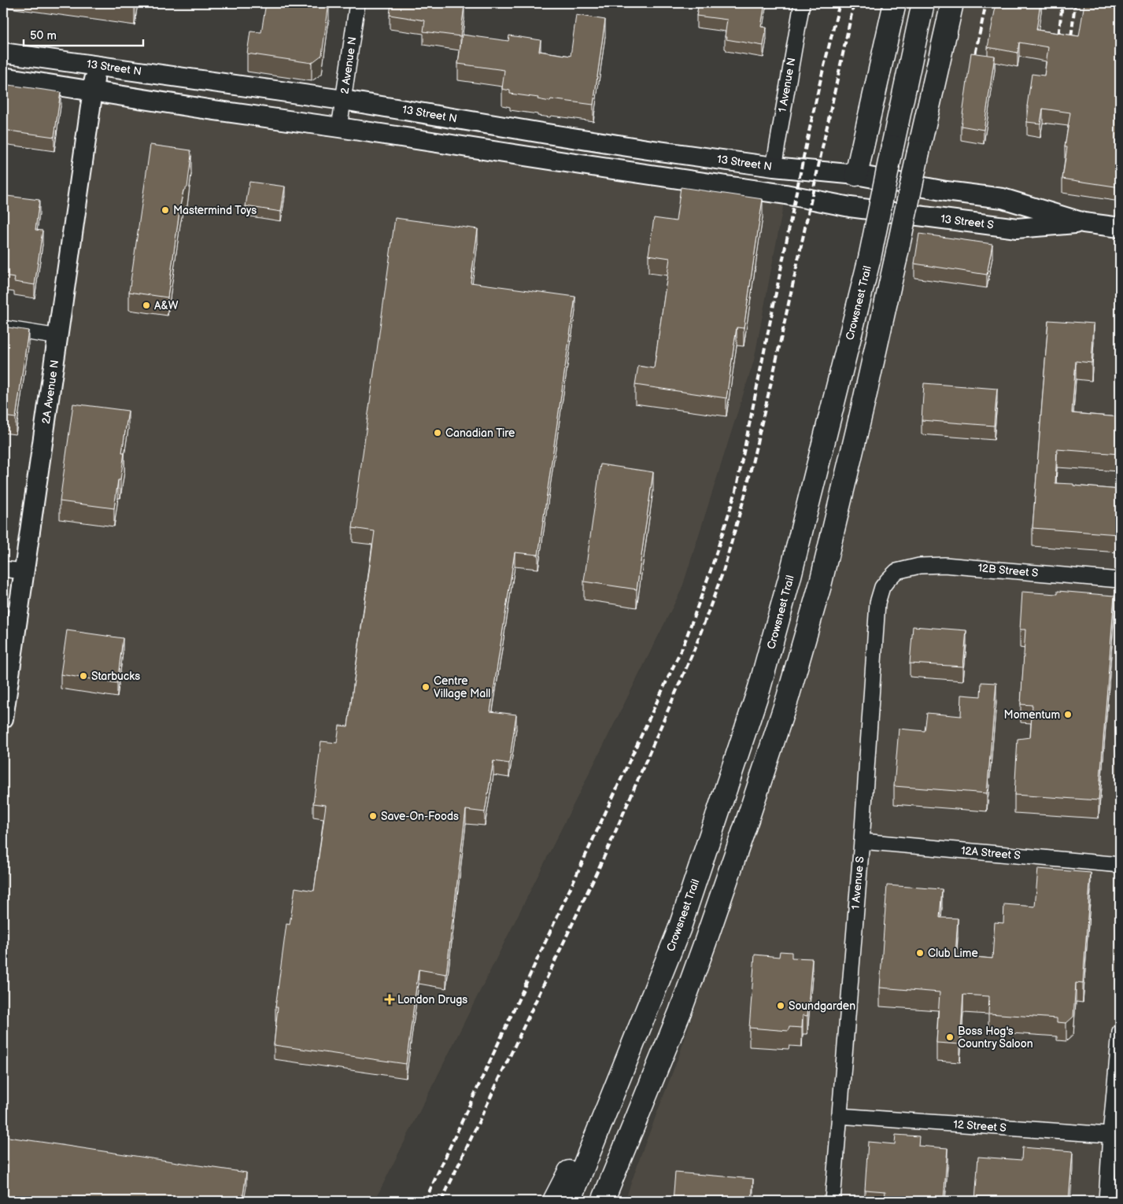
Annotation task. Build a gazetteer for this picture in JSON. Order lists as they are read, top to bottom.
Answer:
{
  "streets": {
    "highway": ["Crowsnest Trail"],
    "street": [
      "2 Avenue N",
      "13 Street N",
      "1 Avenue N",
      "13 Street S",
      "2A Avenue N",
      "12B Street S",
      "12A Street S",
      "1 Avenue S",
      "12 Street S"
    ]
  },
  "crossings": [
    ["2 Avenue N", "13 Street N"],
    ["2 Avenue N", "13 Street S"],
    ["13 Street N", "1 Avenue N"],
    ["13 Street N", "13 Street S"],
    ["13 Street N", "2A Avenue N"],
    ["12B Street S", "1 Avenue S"],
    ["12A Street S", "1 Avenue S"],
    ["1 Avenue S", "12 Street S"]
  ],
  "places": {
    "other": [
      "Mastermind Toys",
      "A&W",
      "Canadian Tire",
      "Starbucks",
      "Centre Village Mall",
      "Momentum",
      "Save-On-Foods",
      "Club Lime",
      "Soundgarden",
      "Boss Hog's Country Saloon"
    ],
    "health": ["London Drugs"]
  },
  "scale_bar": "50 m"
}
